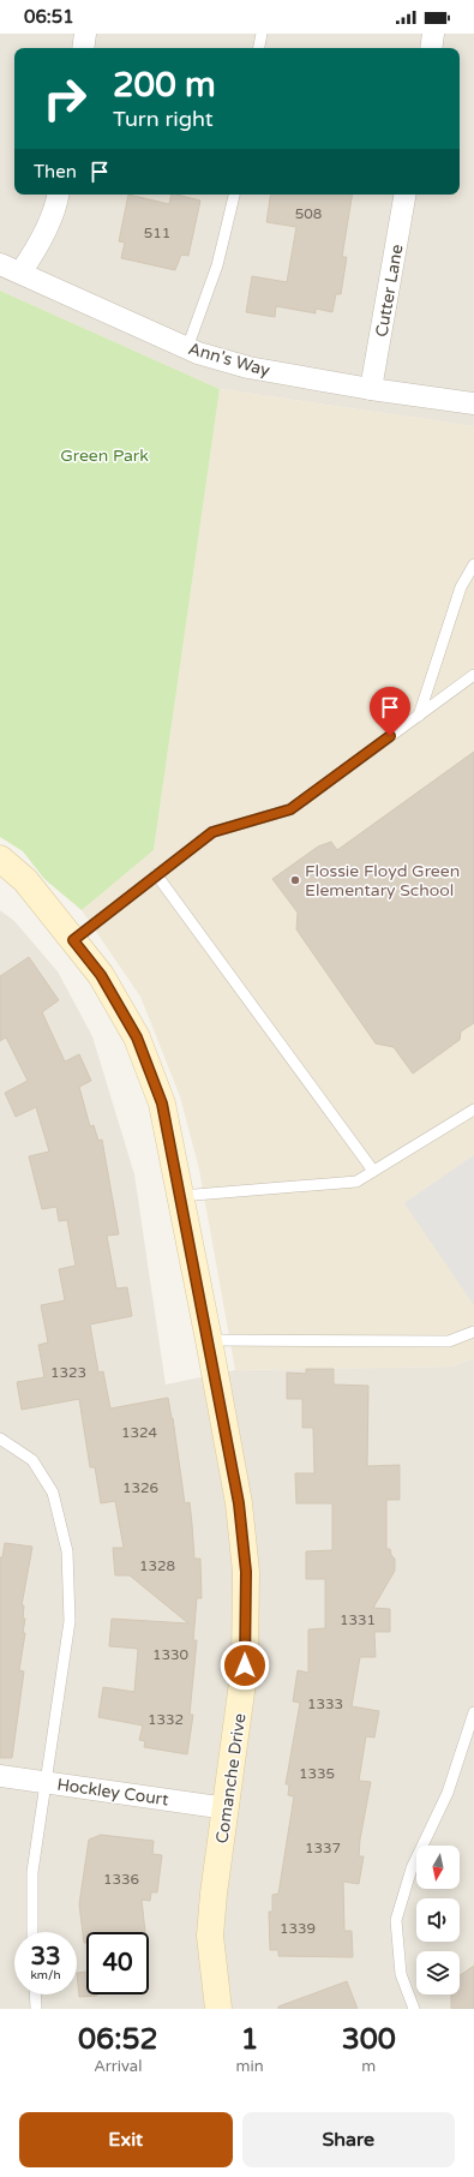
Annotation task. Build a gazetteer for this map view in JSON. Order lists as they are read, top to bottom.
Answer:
{
  "streets": {
    "street": [
      "Cutter Lane",
      "Ann's Way",
      "Comanche Drive",
      "Hockley Court"
    ]
  },
  "crossings": [
    ["Cutter Lane", "Ann's Way"],
    ["Comanche Drive", "Hockley Court"]
  ],
  "parks": ["Green Park"],
  "places": ["Flossie Floyd Green Elementary School"],
  "house_numbers": [
    "508",
    "511",
    "1323",
    "1324",
    "1326",
    "1328",
    "1331",
    "1330",
    "1333",
    "1332",
    "1335",
    "1337",
    "1336",
    "1339"
  ],
  "north": "bottom",
  "page": {
    "status": "06:51",
    "turn": ["200 m", "Turn right"],
    "then": "Then",
    "speed": "33 km/h",
    "limit": "40",
    "eta": [
      "06:52",
      "Arrival",
      "1",
      "min",
      "300",
      "m"
    ],
    "buttons": ["Exit", "Share"]
  }
}
